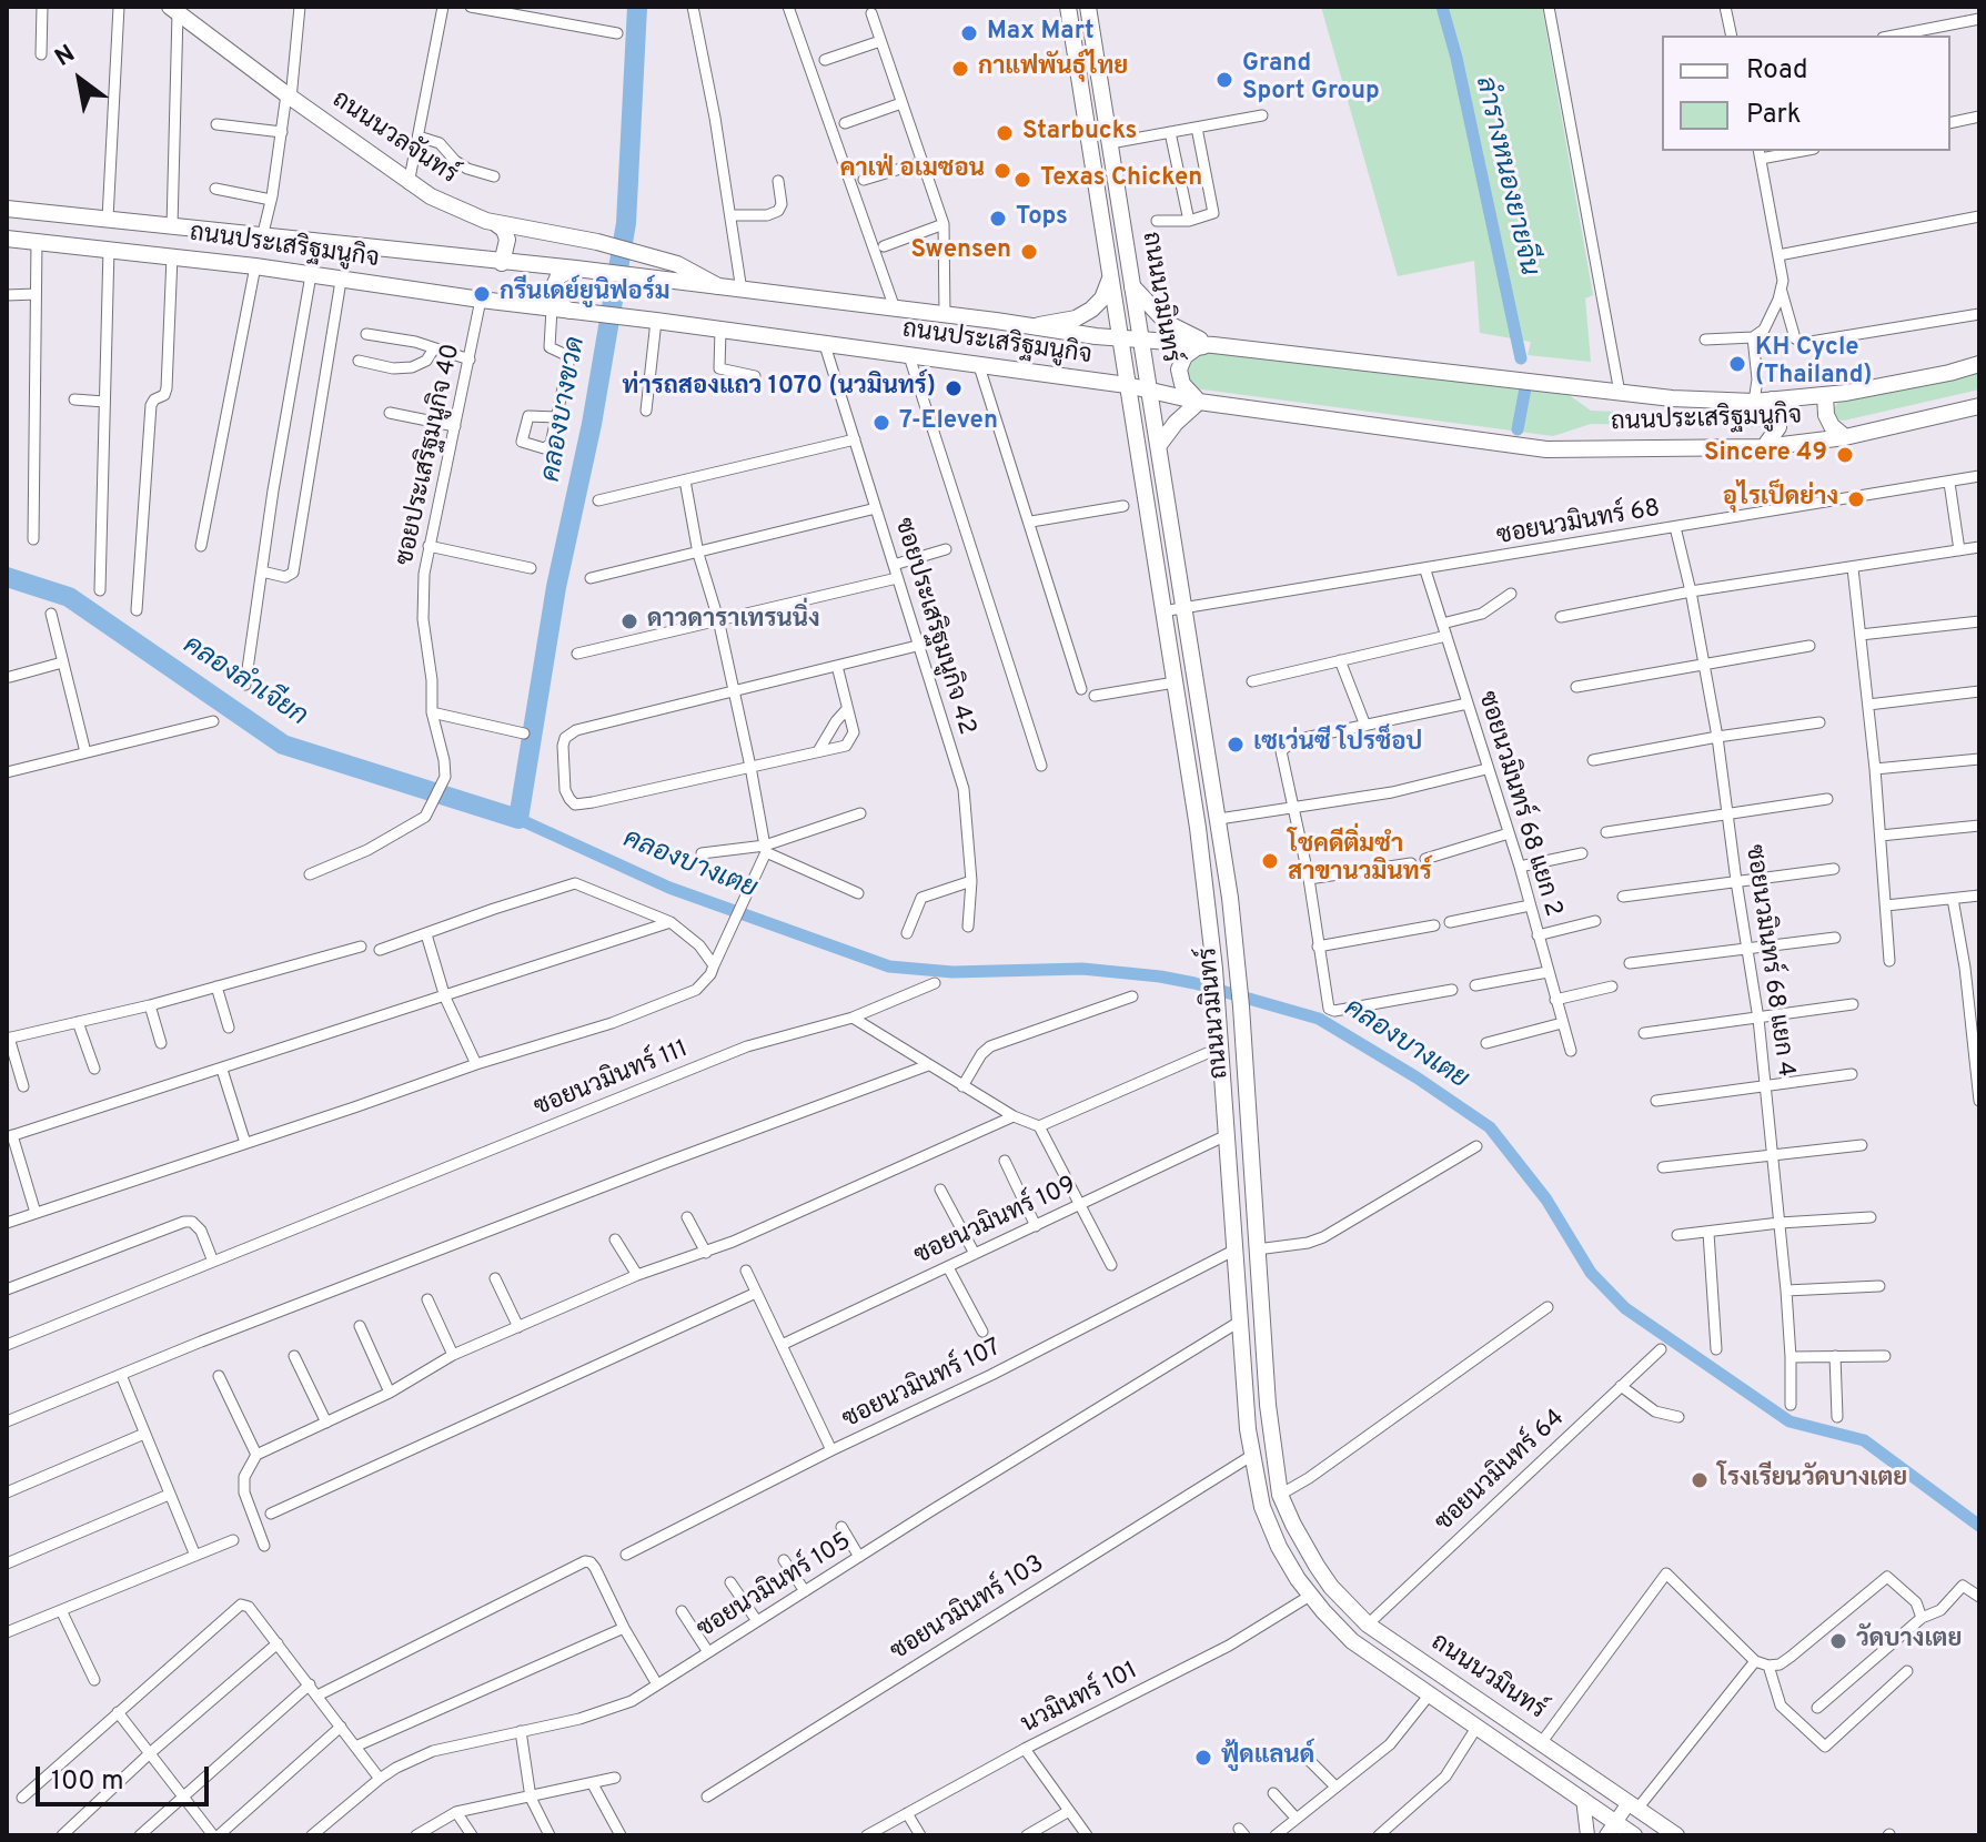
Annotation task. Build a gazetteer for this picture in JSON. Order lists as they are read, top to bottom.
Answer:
{
  "streets": {
    "main road": ["ถนนนวลจันทร์", "ถนนประเสริฐมนูกิจ", "ถนนนวมินทร์"],
    "street": [
      "ซอยประเสริฐมนูกิจ 40",
      "ซอยนวมินทร์ 68",
      "ซอยประเสริฐมนูกิจ 42",
      "ซอยนวมินทร์ 68 แยก 2",
      "ซอยนวมินทร์ 68 แยก 4",
      "ซอยนวมินทร์ 111",
      "ซอยนวมินทร์ 109",
      "ซอยนวมินทร์ 107",
      "ซอยนวมินทร์ 64",
      "ซอยนวมินทร์ 105",
      "ซอยนวมินทร์ 103",
      "นวมินทร์ 101"
    ]
  },
  "crossings": [
    ["ถนนนวลจันทร์", "ถนนประเสริฐมนูกิจ"],
    ["ถนนประเสริฐมนูกิจ", "ถนนนวมินทร์"],
    ["ถนนประเสริฐมนูกิจ", "ซอยประเสริฐมนูกิจ 40"],
    ["ถนนประเสริฐมนูกิจ", "ซอยประเสริฐมนูกิจ 42"],
    ["ถนนนวมินทร์", "ซอยนวมินทร์ 68"],
    ["ถนนนวมินทร์", "ซอยนวมินทร์ 109"],
    ["ถนนนวมินทร์", "ซอยนวมินทร์ 107"],
    ["ถนนนวมินทร์", "ซอยนวมินทร์ 64"],
    ["ถนนนวมินทร์", "ซอยนวมินทร์ 105"],
    ["ถนนนวมินทร์", "ซอยนวมินทร์ 103"],
    ["ถนนนวมินทร์", "นวมินทร์ 101"],
    ["ซอยนวมินทร์ 68", "ซอยนวมินทร์ 68 แยก 2"],
    ["ซอยนวมินทร์ 68", "ซอยนวมินทร์ 68 แยก 4"]
  ],
  "water": [
    "ลำรางหนองยายจีน",
    "คลองบางขวด",
    "คลองลำเจียก",
    "คลองบางเตย"
  ],
  "places": [
    "Max Mart",
    "กาแฟพันธุ์ไทย",
    "Grand Sport Group",
    "Starbucks",
    "คาเฟ่ อเมซอน",
    "Texas Chicken",
    "Tops",
    "Swensen",
    "กรีนเดย์ยูนิฟอร์ม",
    "KH Cycle (Thailand)",
    "ท่ารถสองแถว 1070 (นวมินทร์)",
    "7-Eleven",
    "Sincere 49",
    "อุไรเป็ดย่าง",
    "ดาวดาราเทรนนิ่ง",
    "เซเว่นซี โปรช็อป",
    "โชคดีติ่มซำ สาขานวมินทร์",
    "โรงเรียนวัดบางเตย",
    "วัดบางเตย",
    "ฟู้ดแลนด์"
  ],
  "legend": ["Road", "Park"],
  "scale_bar": "100 m",
  "north": "top left"
}
